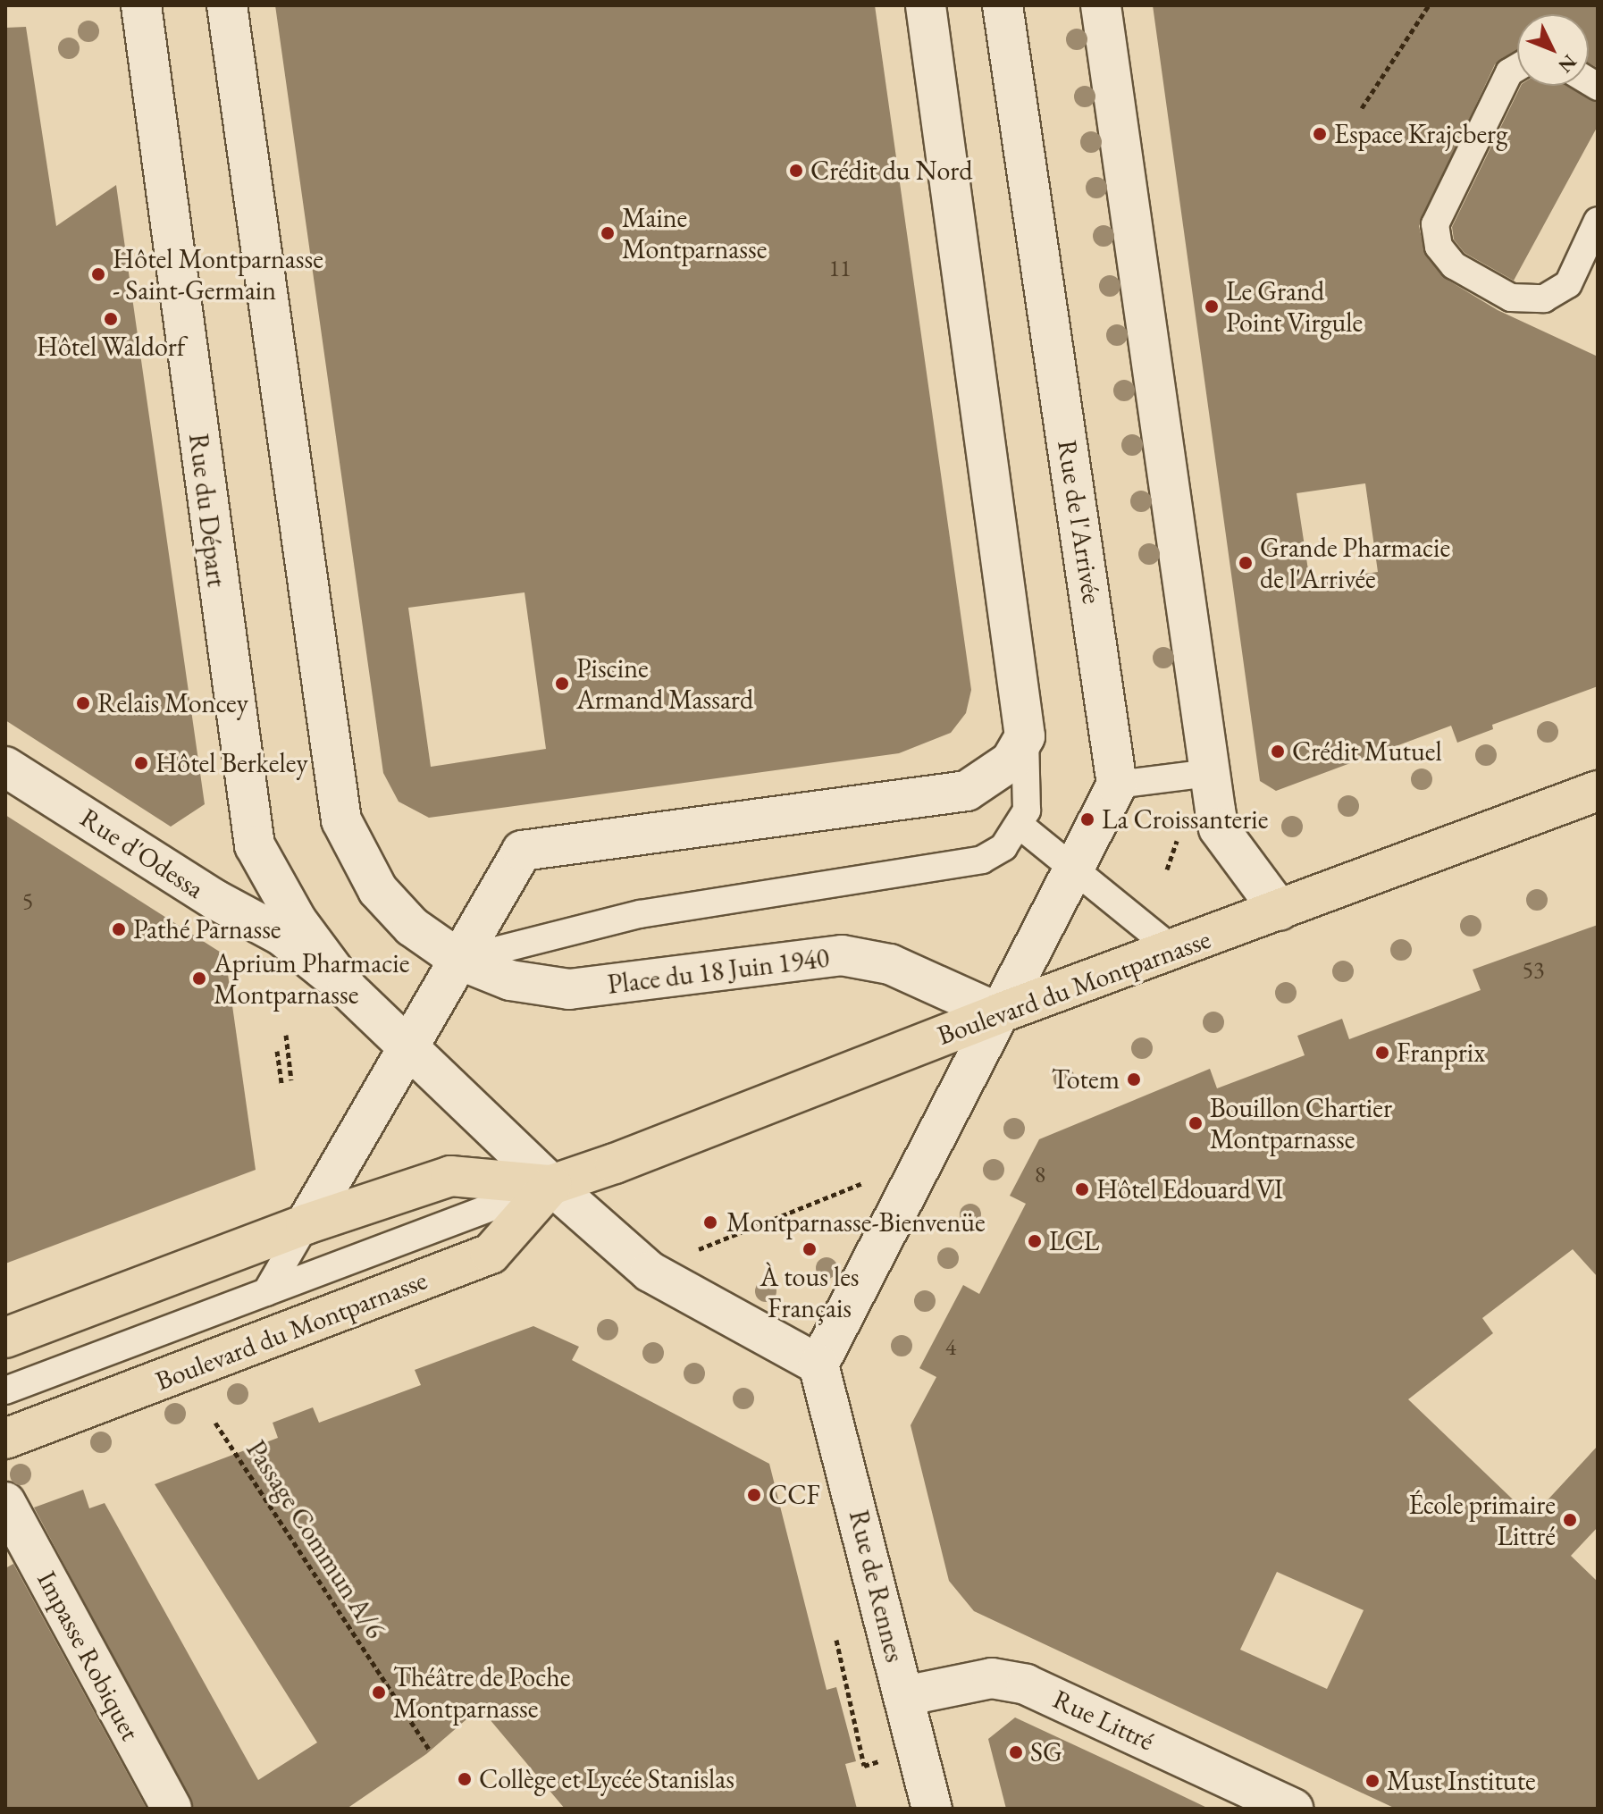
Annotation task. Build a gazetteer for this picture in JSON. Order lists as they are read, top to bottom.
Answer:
{
  "streets": {
    "main road": [
      "Rue du Départ",
      "Rue de l'Arrivée",
      "Rue d'Odessa",
      "Place du 18 Juin 1940",
      "Boulevard du Montparnasse",
      "Rue de Rennes",
      "Impasse Robiquet",
      "Rue Littré"
    ],
    "path": ["Passage Commun A/6"]
  },
  "crossings": [
    ["Rue du Départ", "Rue d'Odessa"],
    ["Place du 18 Juin 1940", "Boulevard du Montparnasse"],
    ["Rue de Rennes", "Rue Littré"]
  ],
  "places": [
    "Espace Krajcberg",
    "Crédit du Nord",
    "Maine Montparnasse",
    "Hôtel Montparnasse - Saint-Germain",
    "Le Grand Point Virgule",
    "Hôtel Waldorf",
    "Grande Pharmacie de l'Arrivée",
    "Piscine Armand Massard",
    "Relais Moncey",
    "Crédit Mutuel",
    "Hôtel Berkeley",
    "La Croissanterie",
    "Pathé Parnasse",
    "Aprium Pharmacie Montparnasse",
    "Franprix",
    "Totem",
    "Bouillon Chartier Montparnasse",
    "Hôtel Edouard VI",
    "Montparnasse-Bienvenüe",
    "LCL",
    "À tous les Français",
    "CCF",
    "École primaire Littré",
    "Théâtre de Poche Montparnasse",
    "SG",
    "Collège et Lycée Stanislas",
    "Must Institute"
  ],
  "house_numbers": [
    "11",
    "5",
    "53",
    "8",
    "4"
  ],
  "north": "bottom right"
}
